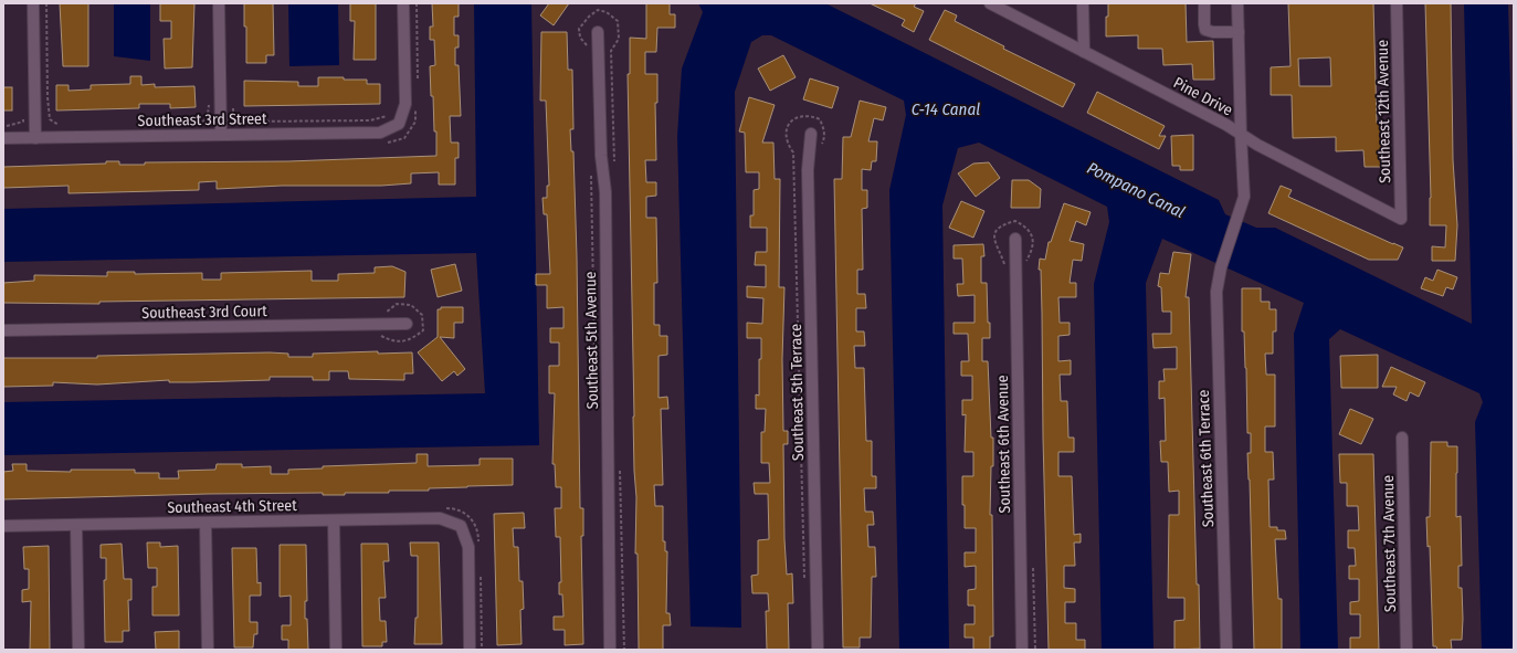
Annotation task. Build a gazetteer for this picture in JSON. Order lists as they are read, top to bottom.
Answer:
{
  "streets": {
    "street": [
      "Pine Drive",
      "Southeast 12th Avenue",
      "Southeast 3rd Street",
      "Southeast 3rd Court",
      "Southeast 5th Avenue",
      "Southeast 5th Terrace",
      "Southeast 6th Avenue",
      "Southeast 6th Terrace",
      "Southeast 4th Street",
      "Southeast 7th Avenue"
    ]
  },
  "crossings": [
    ["Pine Drive", "Southeast 12th Avenue"],
    ["Pine Drive", "Southeast 6th Terrace"]
  ],
  "water": ["C-14 Canal", "Pompano Canal"]
}
